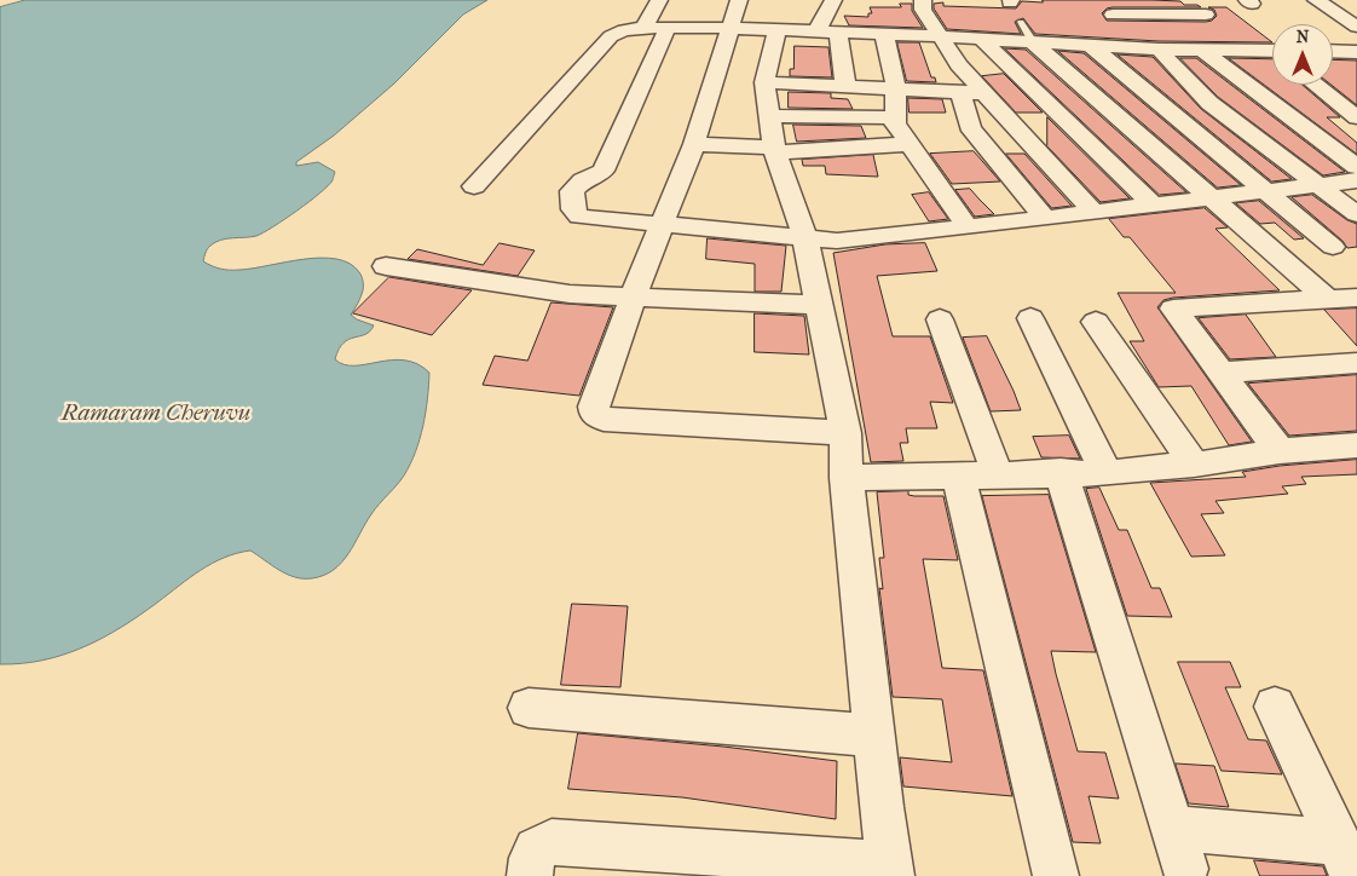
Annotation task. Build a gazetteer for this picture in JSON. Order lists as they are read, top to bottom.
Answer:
{
  "water": ["Ramaram Cheruvu"],
  "north": "top"
}
